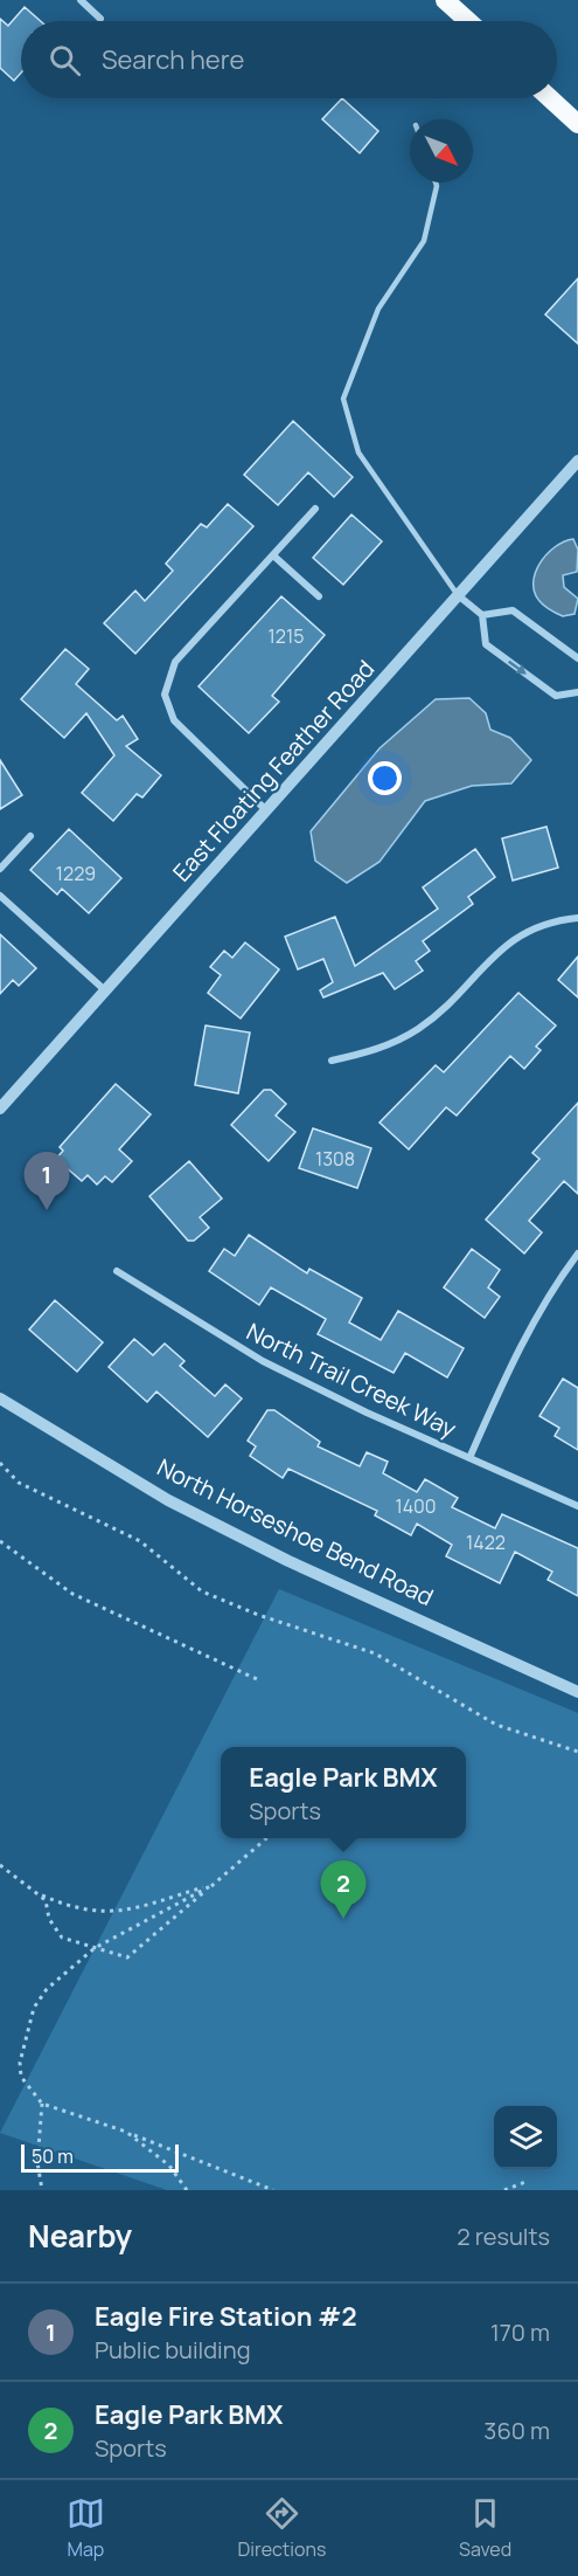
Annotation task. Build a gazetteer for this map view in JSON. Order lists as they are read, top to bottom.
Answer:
{
  "streets": {
    "street": ["East Floating Feather Road", "North Trail Creek Way", "North Horseshoe Bend Road"]
  },
  "house_numbers": [
    "1215",
    "1229",
    "1308",
    "1400",
    "1422"
  ],
  "scale_bar": "50 m",
  "north": "bottom right",
  "page": {
    "search": "Search here",
    "pins": ["1", "2"],
    "popup": ["Eagle Park BMX", "Sports"],
    "scale": "50 m",
    "heading": ["Nearby", "2 results"],
    "list": [
      {
        "mark": "1",
        "name": "Eagle Fire Station #2",
        "note": "Public building",
        "value": "170 m"
      },
      {
        "mark": "2",
        "name": "Eagle Park BMX",
        "note": "Sports",
        "value": "360 m"
      }
    ],
    "nav": ["Map", "Directions", "Saved"]
  }
}
